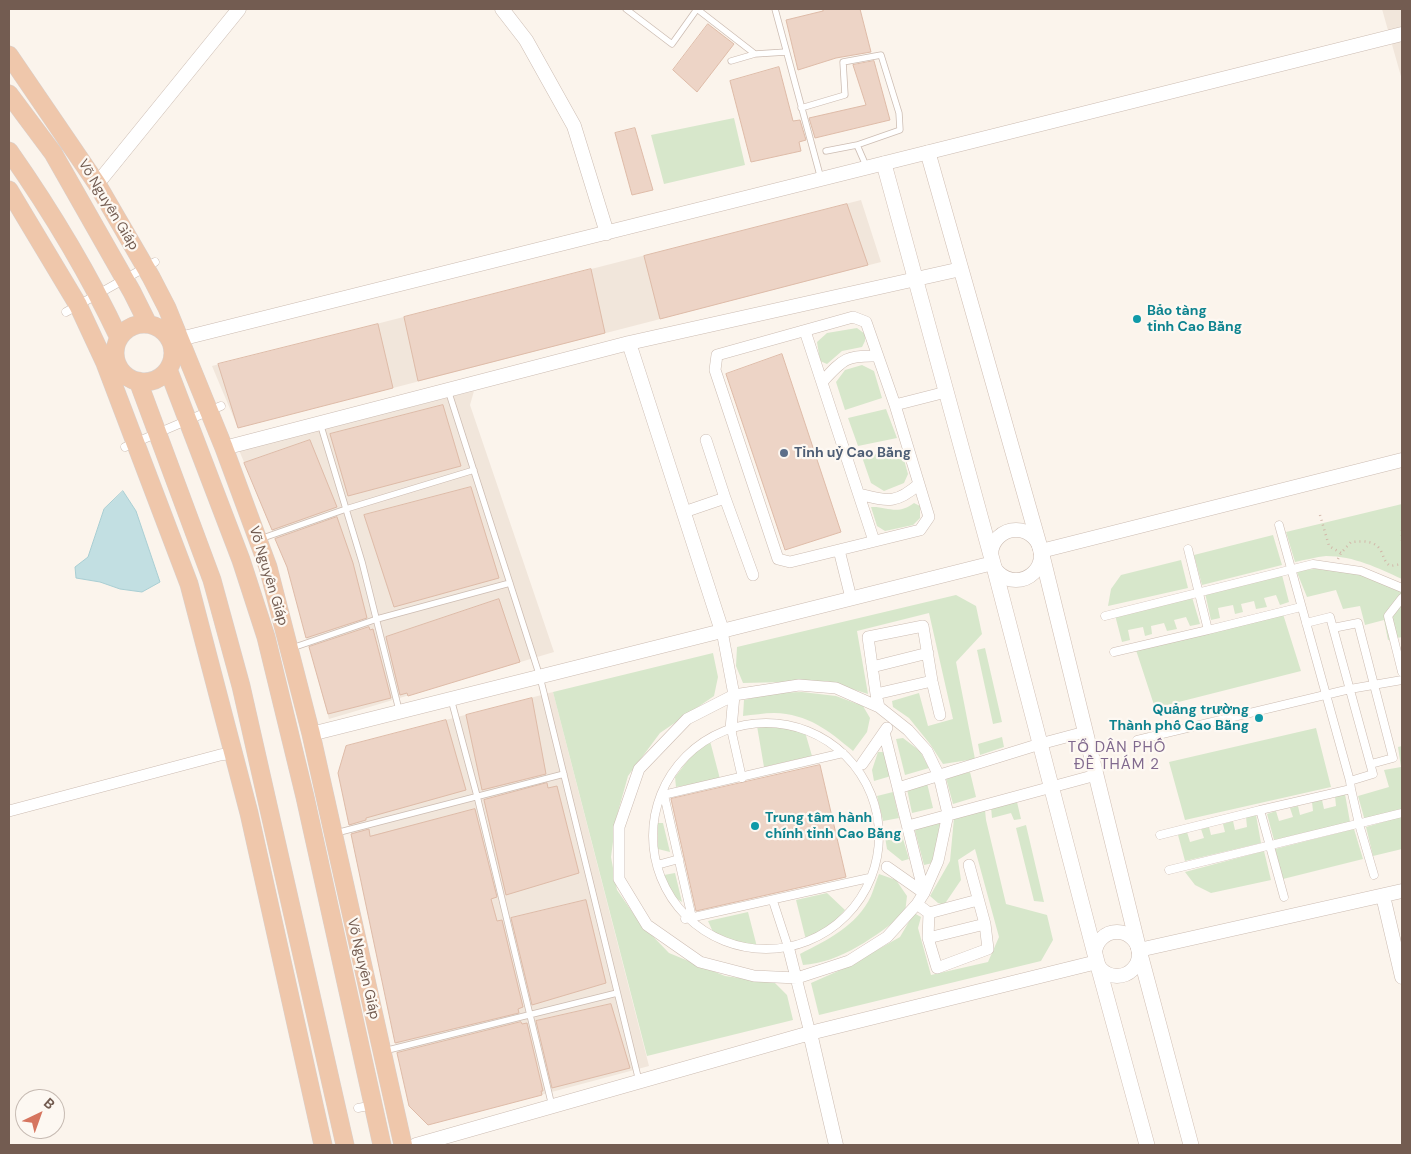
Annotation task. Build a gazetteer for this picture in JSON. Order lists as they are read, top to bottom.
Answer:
{
  "streets": {
    "highway": ["Võ Nguyên Giáp"]
  },
  "districts": ["TỔ DÂN PHỐ ĐỀ THÁM 2"],
  "places": [
    "Bảo tàng tỉnh Cao Bằng",
    "Tỉnh uỷ Cao Bằng",
    "Quảng trường Thành phố Cao Bằng",
    "Trung tâm hành chính tỉnh Cao Bằng"
  ],
  "north": "top right"
}
